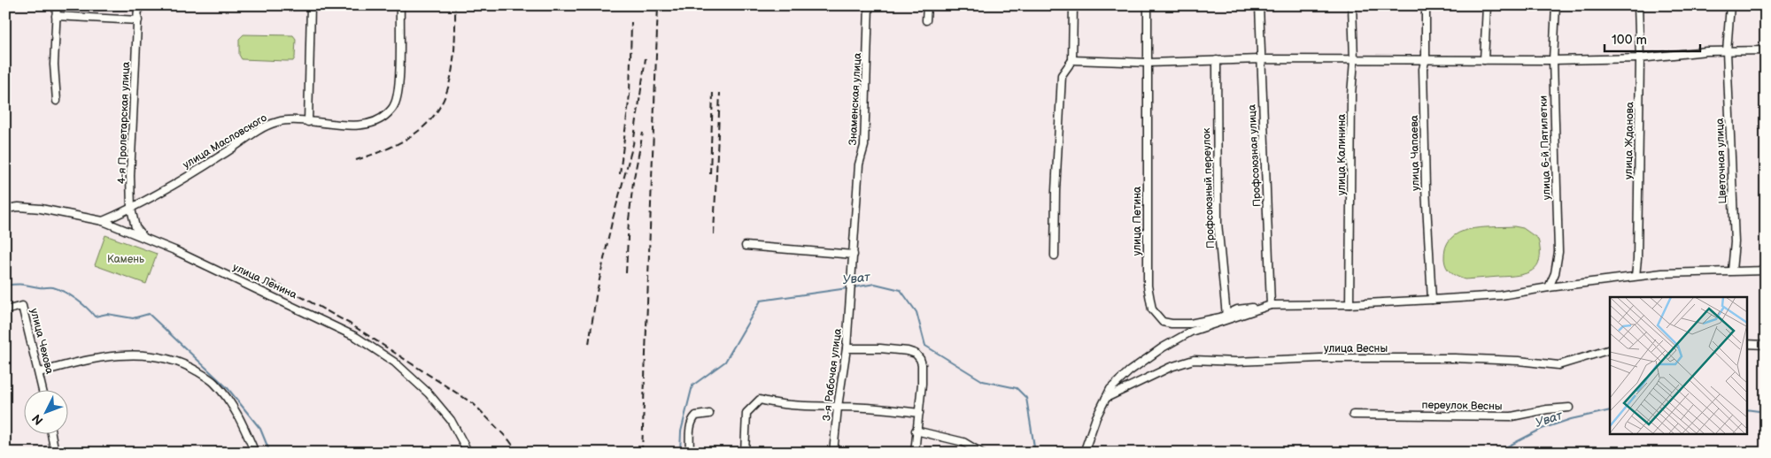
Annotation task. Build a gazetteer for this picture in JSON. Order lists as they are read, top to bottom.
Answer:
{
  "streets": {
    "street": [
      "Знаменская улица",
      "4-я Пролетарская улица",
      "улица Жданова",
      "улица Масловского",
      "улица 6-й Пятилетки",
      "улица Чапаева",
      "улица Калинина",
      "Профсоюзная улица",
      "Цветочная улица",
      "Профсоюзный переулок",
      "улица Петина",
      "улица Ленина",
      "улица Чехова",
      "улица Весны",
      "3-я Рабочая улица",
      "переулок Весны"
    ]
  },
  "crossings": [
    ["Знаменская улица", "3-я Рабочая улица"],
    ["4-я Пролетарская улица", "улица Масловского"],
    ["4-я Пролетарская улица", "улица Ленина"],
    ["улица Масловского", "улица Ленина"],
    ["Профсоюзная улица", "улица Петина"],
    ["Профсоюзный переулок", "улица Петина"]
  ],
  "water": ["Уват"],
  "parks": ["Камень"],
  "scale_bar": "100 m",
  "north": "bottom left"
}
